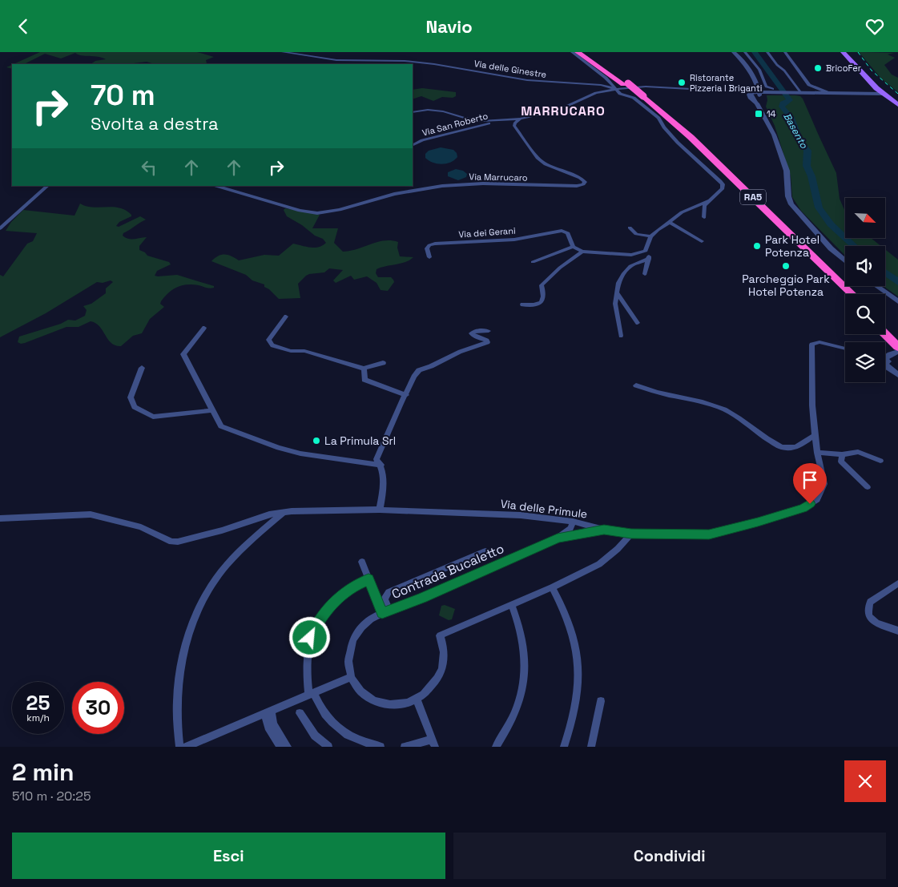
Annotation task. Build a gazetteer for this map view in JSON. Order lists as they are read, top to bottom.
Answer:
{
  "streets": {
    "highway": ["RA5"],
    "street": [
      "Via delle Ginestre",
      "Via San Roberto",
      "Via Marrucaro",
      "Via dei Gerani",
      "Via delle Primule",
      "Contrada Bucaletto"
    ]
  },
  "districts": ["MARRUCARO"],
  "water": ["Basento"],
  "places": {
    "other": [
      "BricoFer",
      "Ristorante Pizzeria I Briganti",
      "Park Hotel Potenza",
      "Parcheggio Park Hotel Potenza",
      "La Primula Srl"
    ],
    "transit": ["14"]
  },
  "north": "bottom right",
  "page": {
    "header": "Navio",
    "turn": ["70 m", "Svolta a destra"],
    "speed": "25 km/h",
    "limit": "30",
    "heading": ["2 min", "510 m · 20:25"],
    "buttons": ["Esci", "Condividi"]
  }
}
